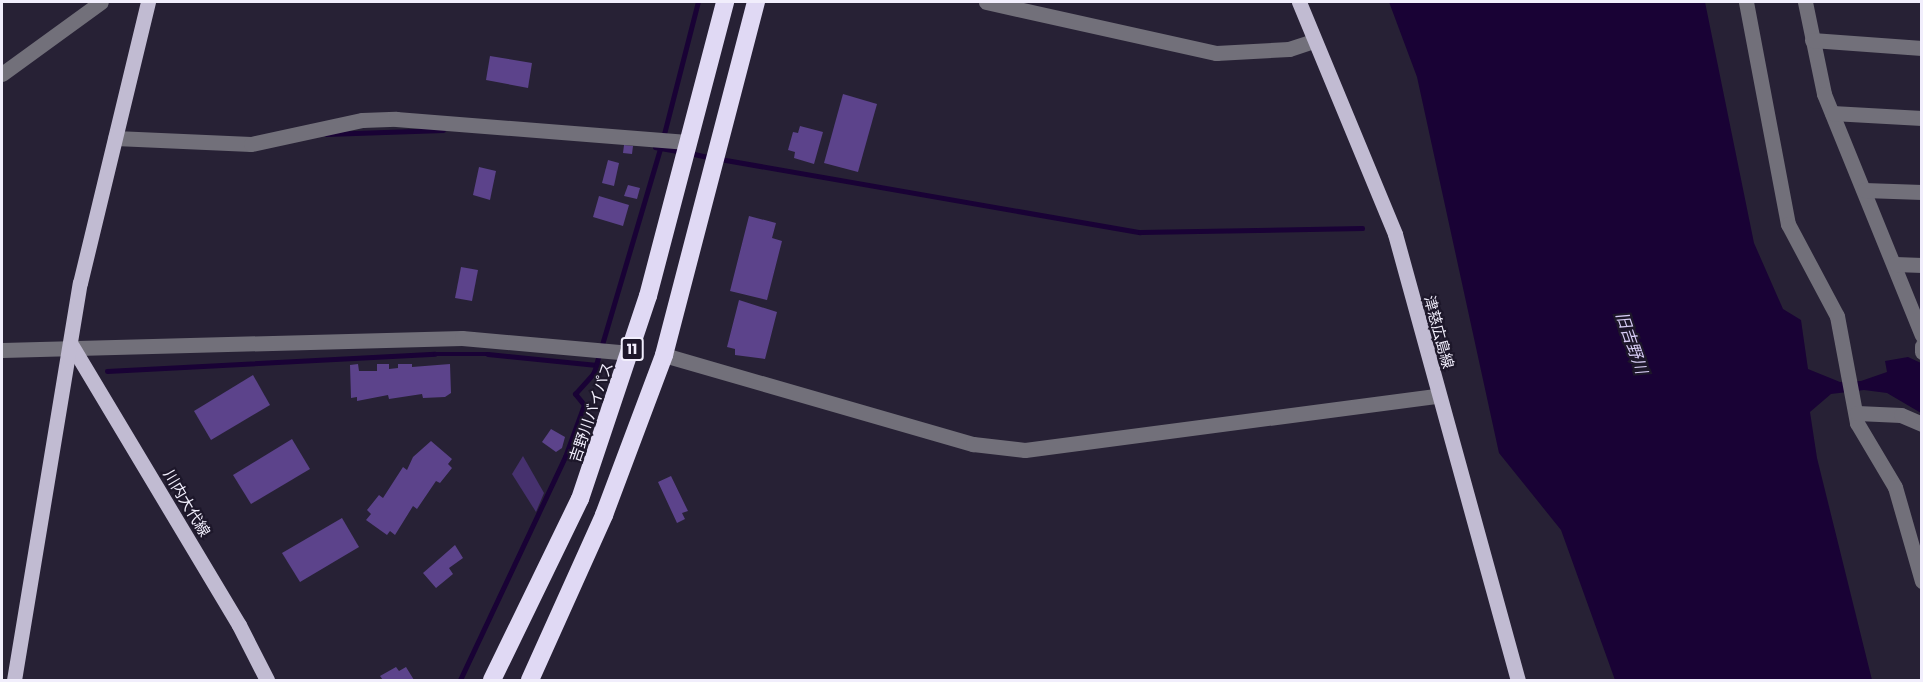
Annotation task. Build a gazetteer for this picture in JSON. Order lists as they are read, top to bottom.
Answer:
{
  "streets": {
    "highway": ["11", "吉野川バイパス"],
    "main road": ["津慈広島線", "川内大代線"]
  },
  "water": ["旧吉野川"]
}
